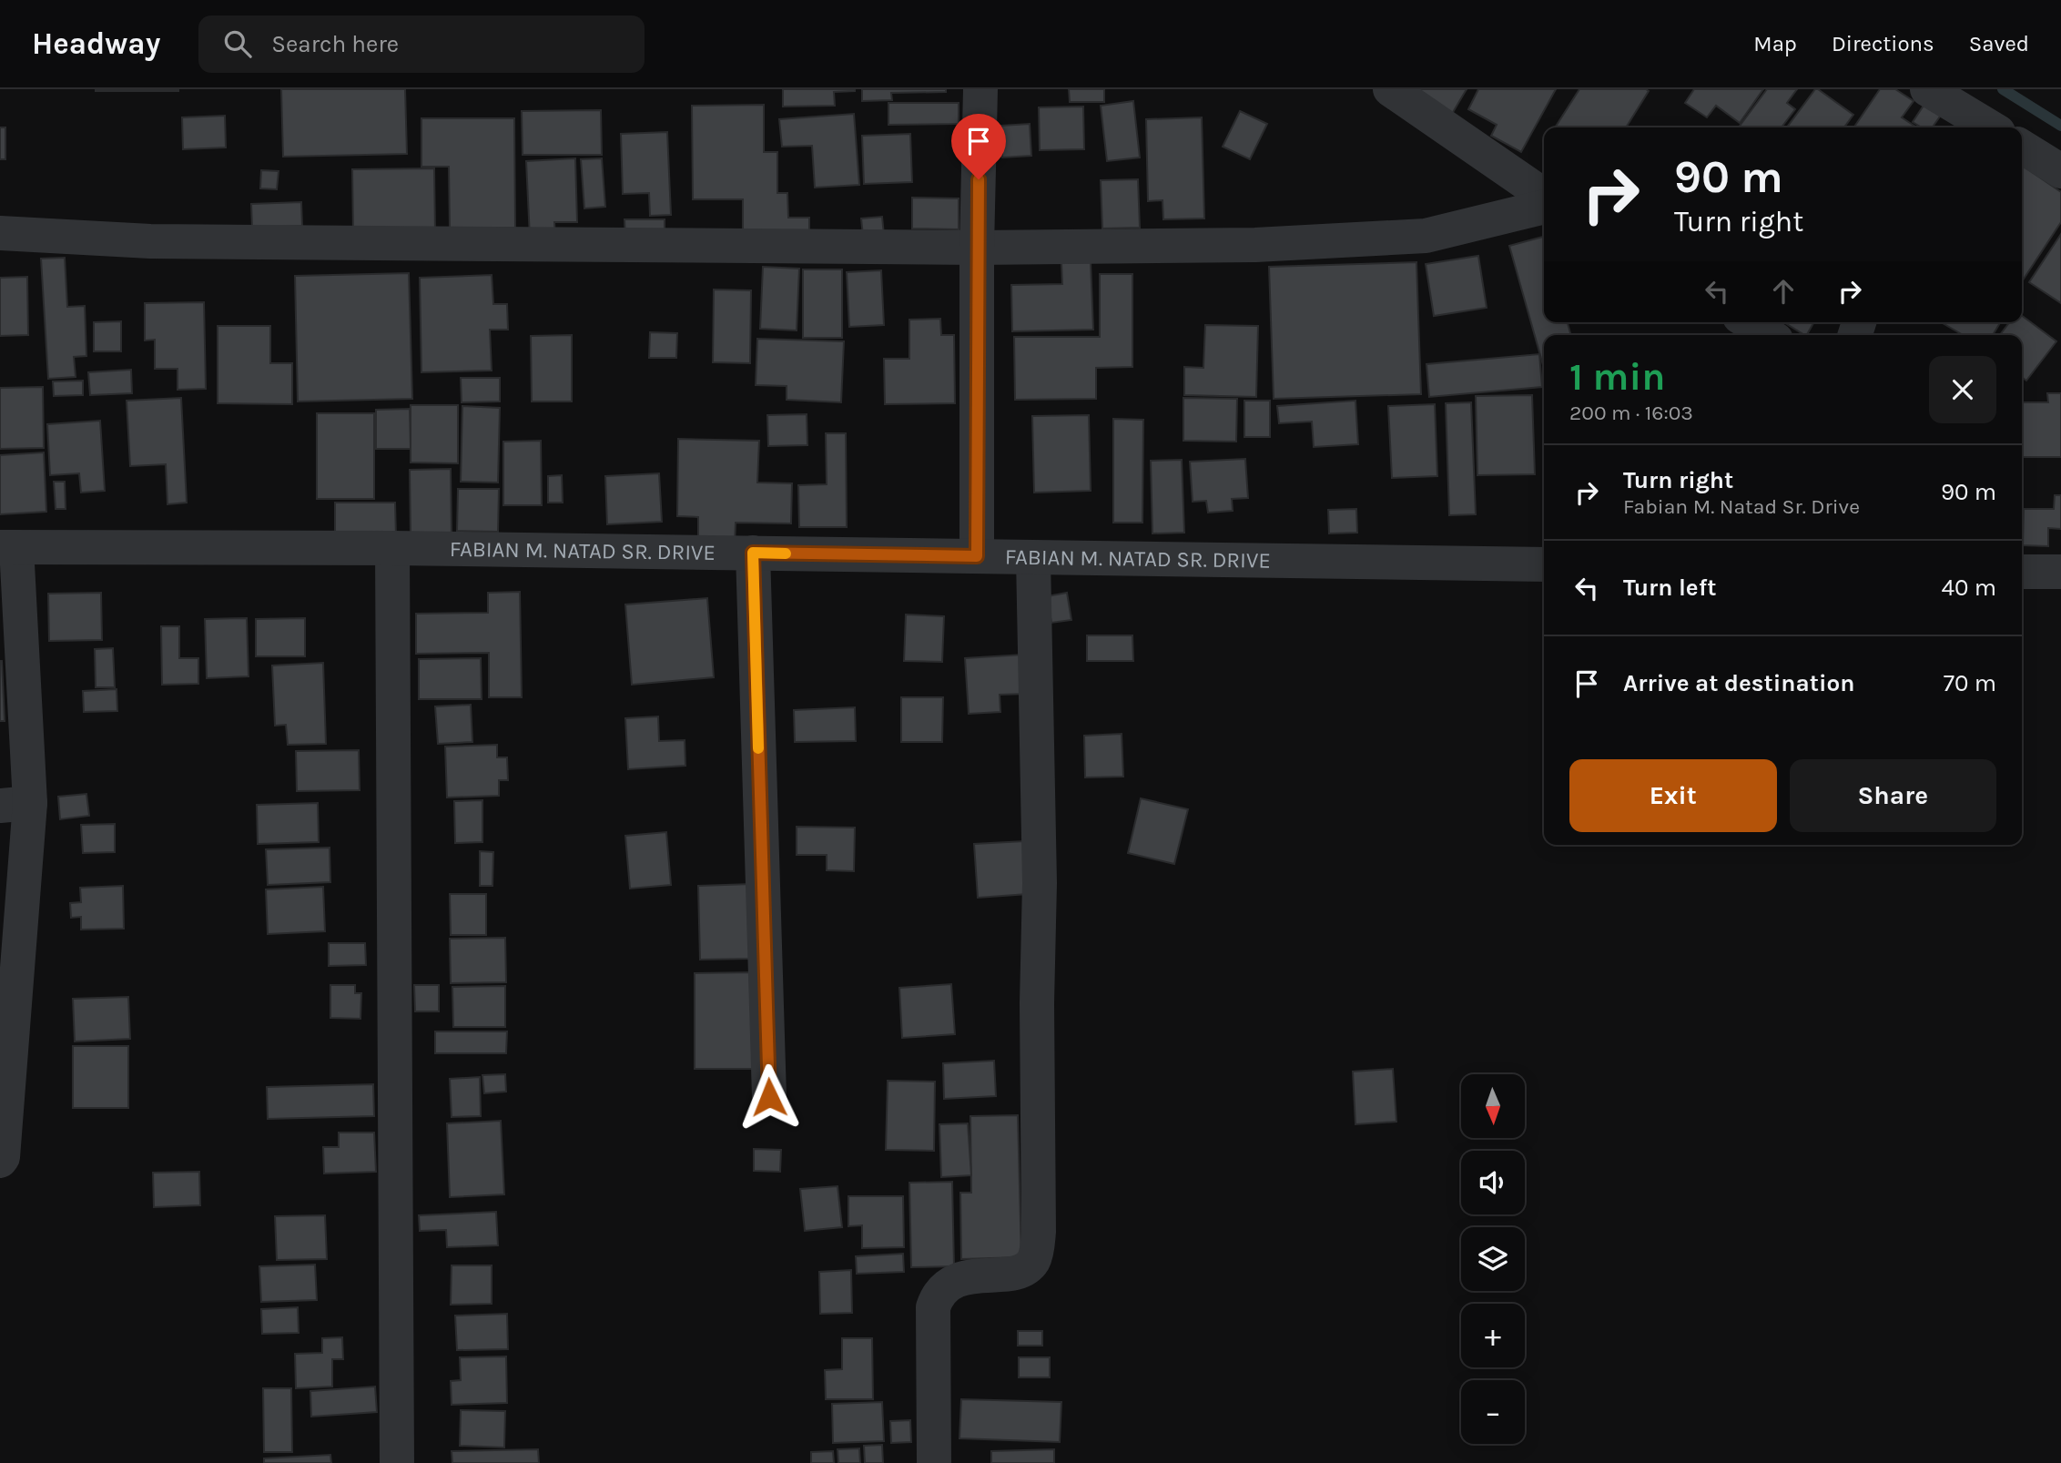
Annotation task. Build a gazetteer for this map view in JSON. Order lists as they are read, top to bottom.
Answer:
{
  "streets": {
    "street": ["FABIAN M. NATAD SR. DRIVE"]
  },
  "north": "bottom",
  "page": {
    "header": "Headway",
    "search": "Search here",
    "nav": ["Map", "Directions", "Saved"],
    "turn": ["90 m", "Turn right"],
    "heading": ["1 min", "200 m · 16:03"],
    "list": [
      {
        "name": "Turn right",
        "note": "Fabian M. Natad Sr. Drive",
        "value": "90 m"
      },
      {
        "name": "Turn left",
        "value": "40 m"
      },
      {
        "name": "Arrive at destination",
        "value": "70 m"
      }
    ],
    "buttons": ["Exit", "Share"],
    "map_buttons": ["+", "−"]
  }
}
